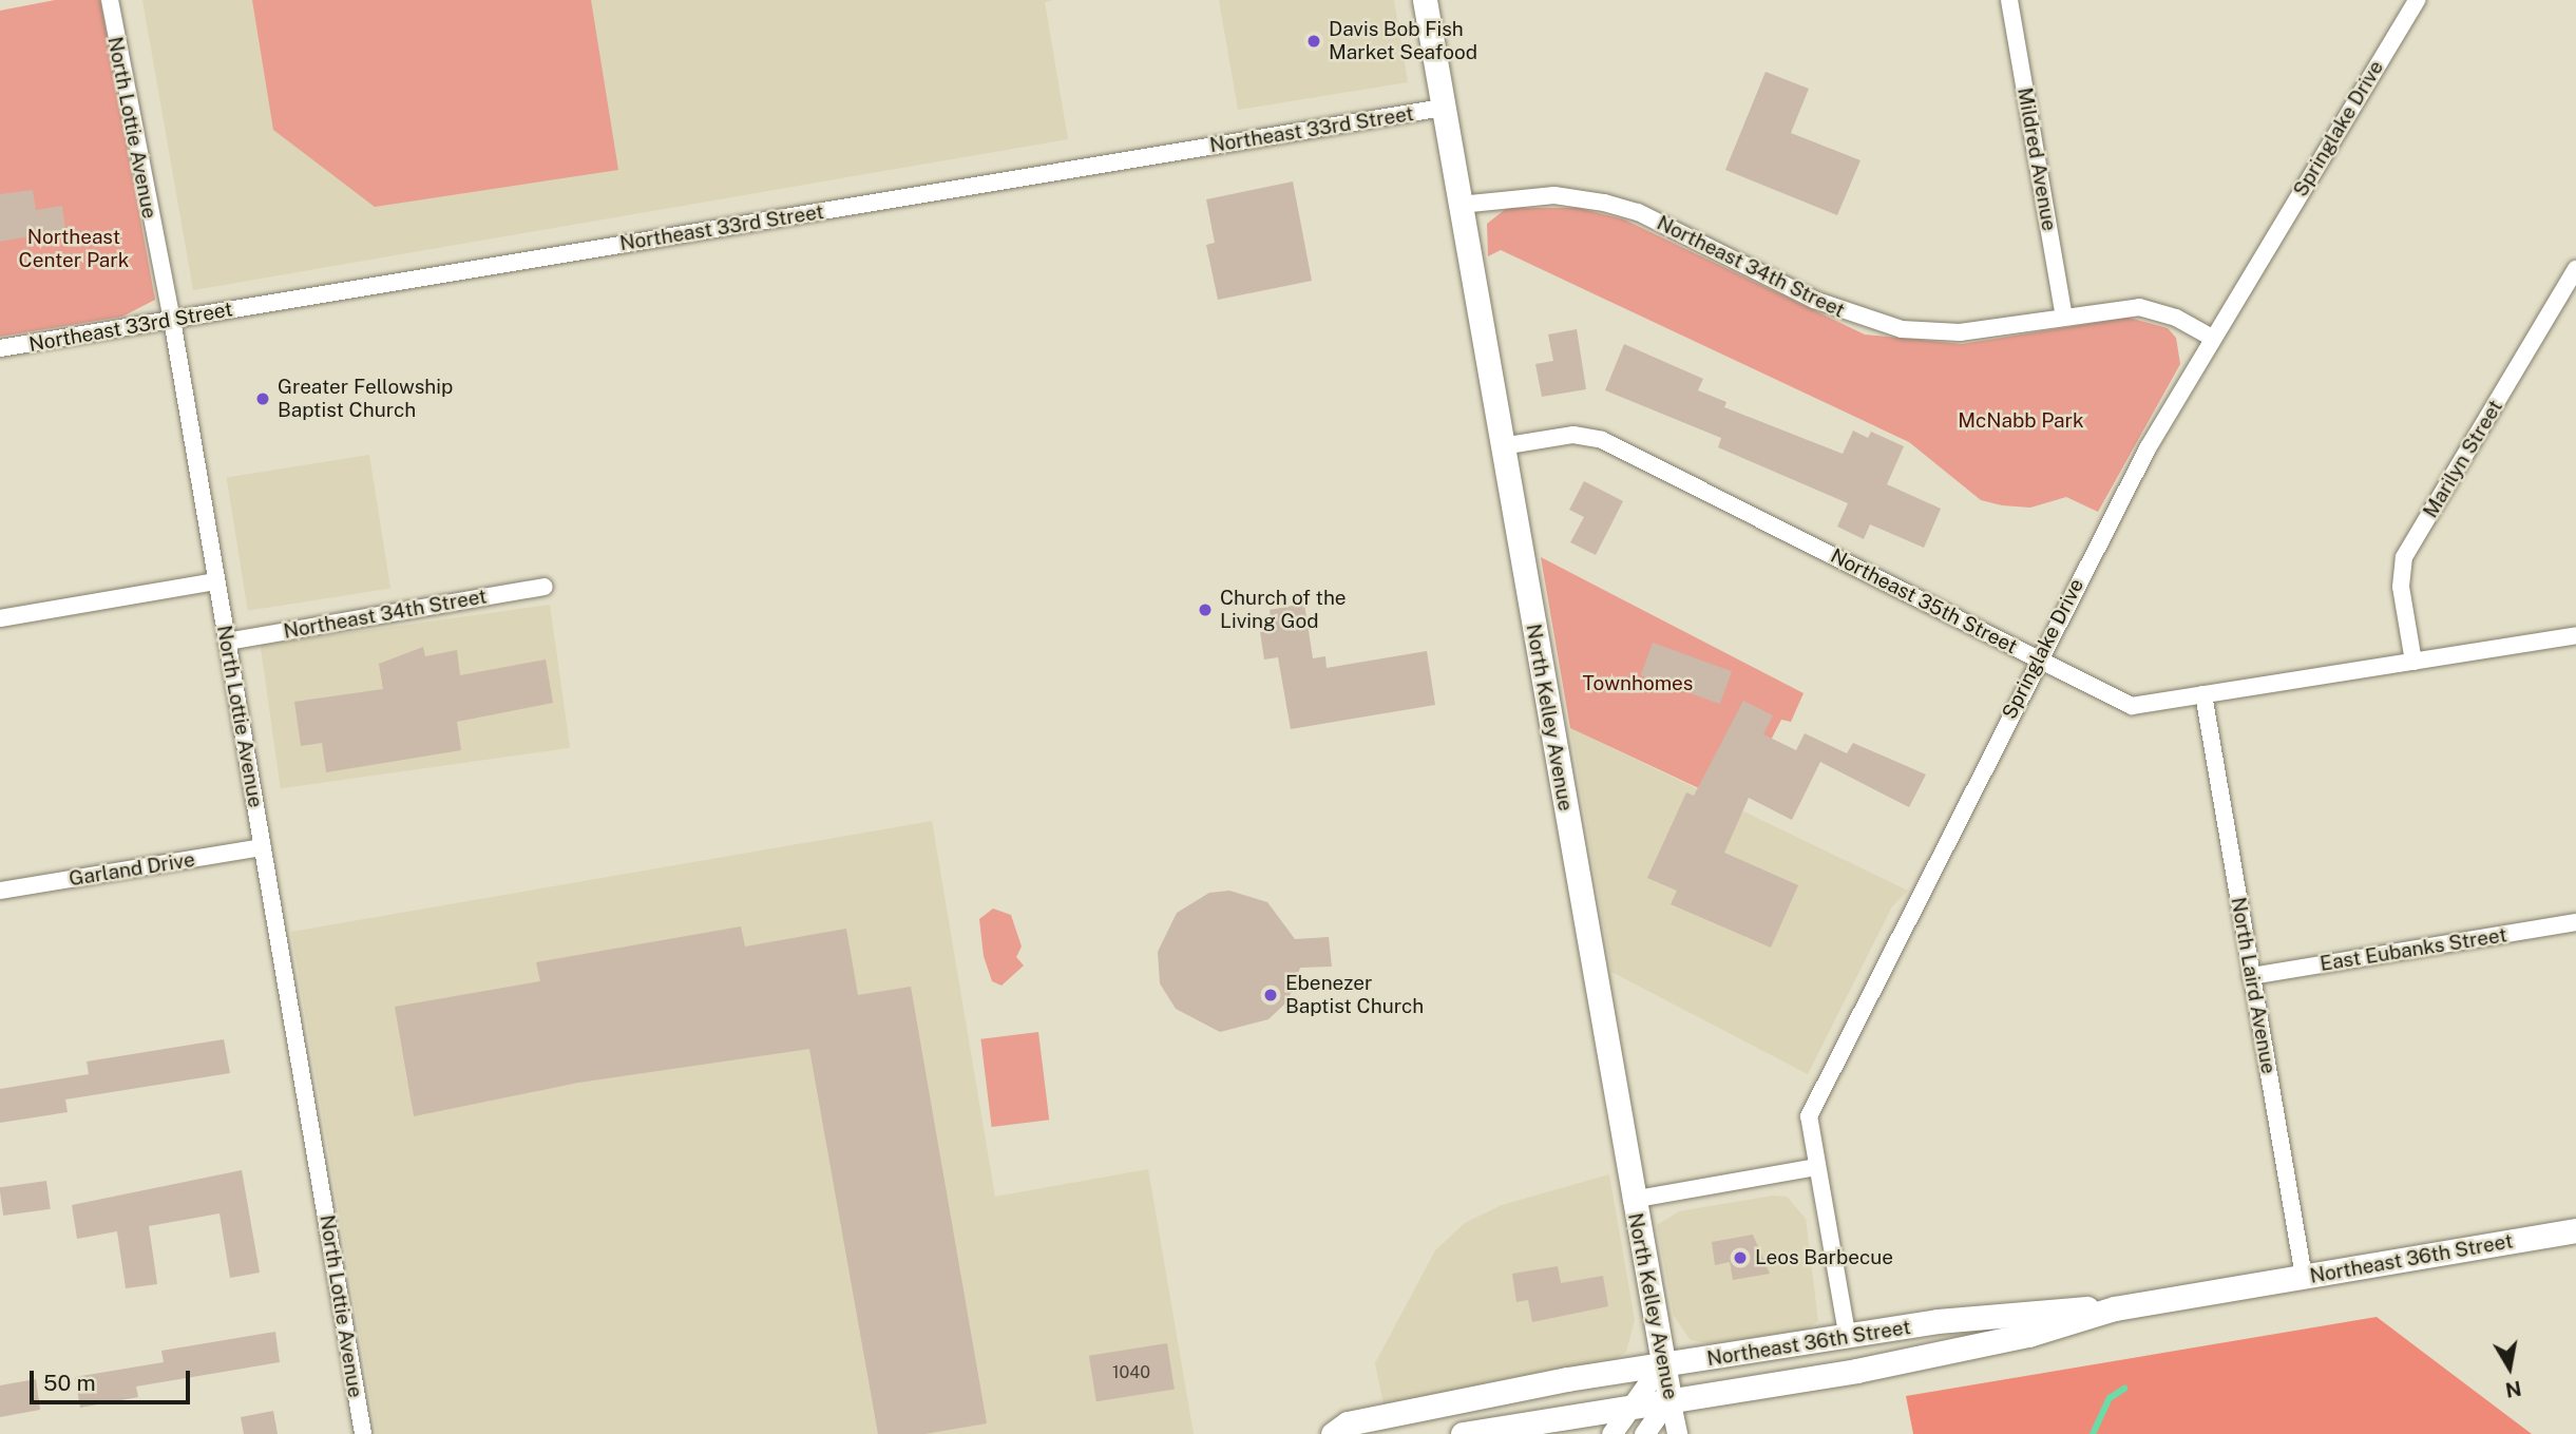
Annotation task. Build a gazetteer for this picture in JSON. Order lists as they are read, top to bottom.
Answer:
{
  "streets": {
    "main road": ["North Kelley Avenue", "Northeast 36th Street"],
    "street": [
      "North Lottie Avenue",
      "Springlake Drive",
      "Northeast 33rd Street",
      "Mildred Avenue",
      "Northeast 34th Street",
      "Marilyn Street",
      "Northeast 35th Street",
      "Garland Drive",
      "East Eubanks Street",
      "North Laird Avenue"
    ]
  },
  "crossings": [
    ["North Lottie Avenue", "Northeast 33rd Street"],
    ["North Lottie Avenue", "Northeast 34th Street"],
    ["North Lottie Avenue", "Garland Drive"],
    ["Springlake Drive", "Northeast 34th Street"],
    ["Springlake Drive", "Northeast 35th Street"],
    ["Springlake Drive", "Northeast 36th Street"],
    ["Northeast 33rd Street", "North Kelley Avenue"],
    ["Mildred Avenue", "Northeast 34th Street"],
    ["Northeast 34th Street", "North Kelley Avenue"],
    ["Marilyn Street", "Northeast 35th Street"],
    ["Northeast 35th Street", "North Kelley Avenue"],
    ["Northeast 35th Street", "North Laird Avenue"],
    ["North Kelley Avenue", "Northeast 36th Street"],
    ["East Eubanks Street", "North Laird Avenue"],
    ["North Laird Avenue", "Northeast 36th Street"]
  ],
  "parks": ["Northeast Center Park", "McNabb Park", "Townhomes"],
  "places": [
    "Davis Bob Fish Market Seafood",
    "Greater Fellowship Baptist Church",
    "Church of the Living God",
    "Ebenezer Baptist Church",
    "Leos Barbecue"
  ],
  "house_numbers": ["1040"],
  "scale_bar": "50 m",
  "north": "bottom"
}
